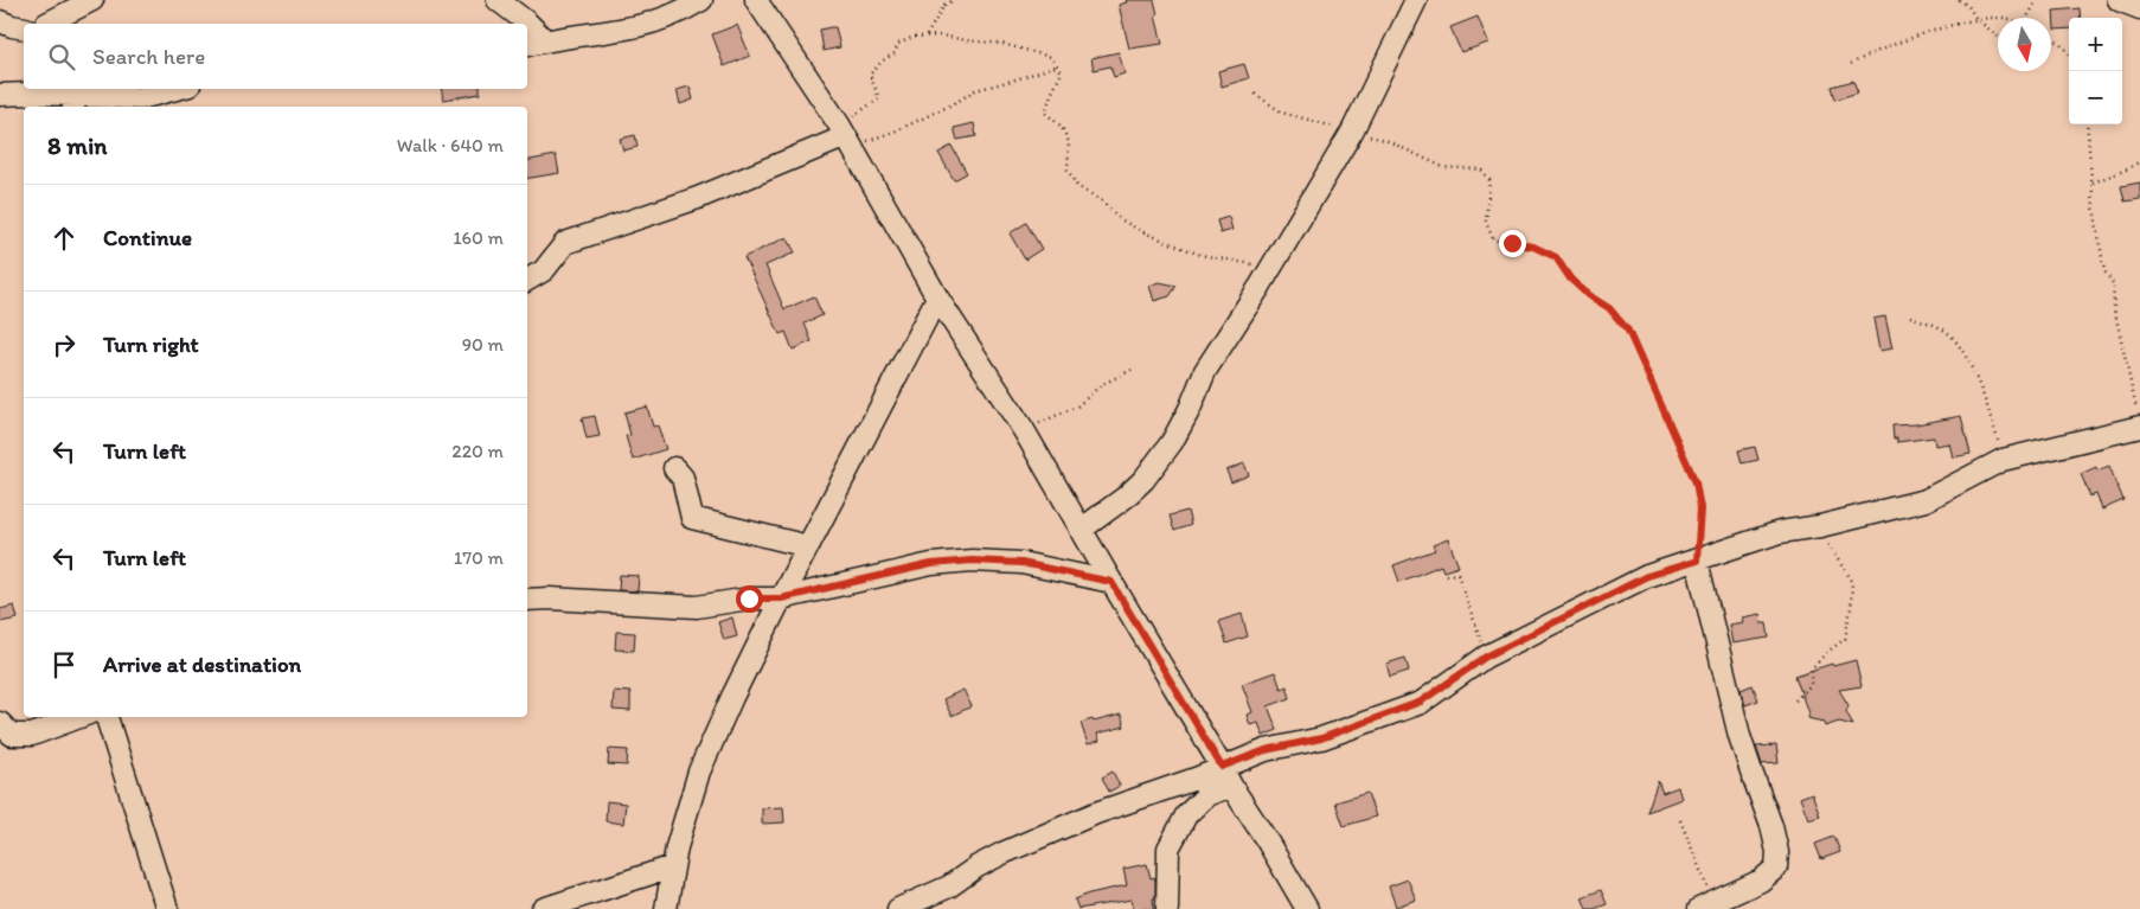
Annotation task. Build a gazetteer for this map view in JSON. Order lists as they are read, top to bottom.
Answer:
{
  "north": "bottom",
  "page": {
    "map_buttons": ["+", "−"],
    "search": "Search here",
    "heading": ["8 min", "Walk · 640 m"],
    "list": [
      ["Continue", "160 m"],
      ["Turn right", "90 m"],
      ["Turn left", "220 m"],
      ["Turn left", "170 m"],
      "Arrive at destination"
    ]
  }
}
